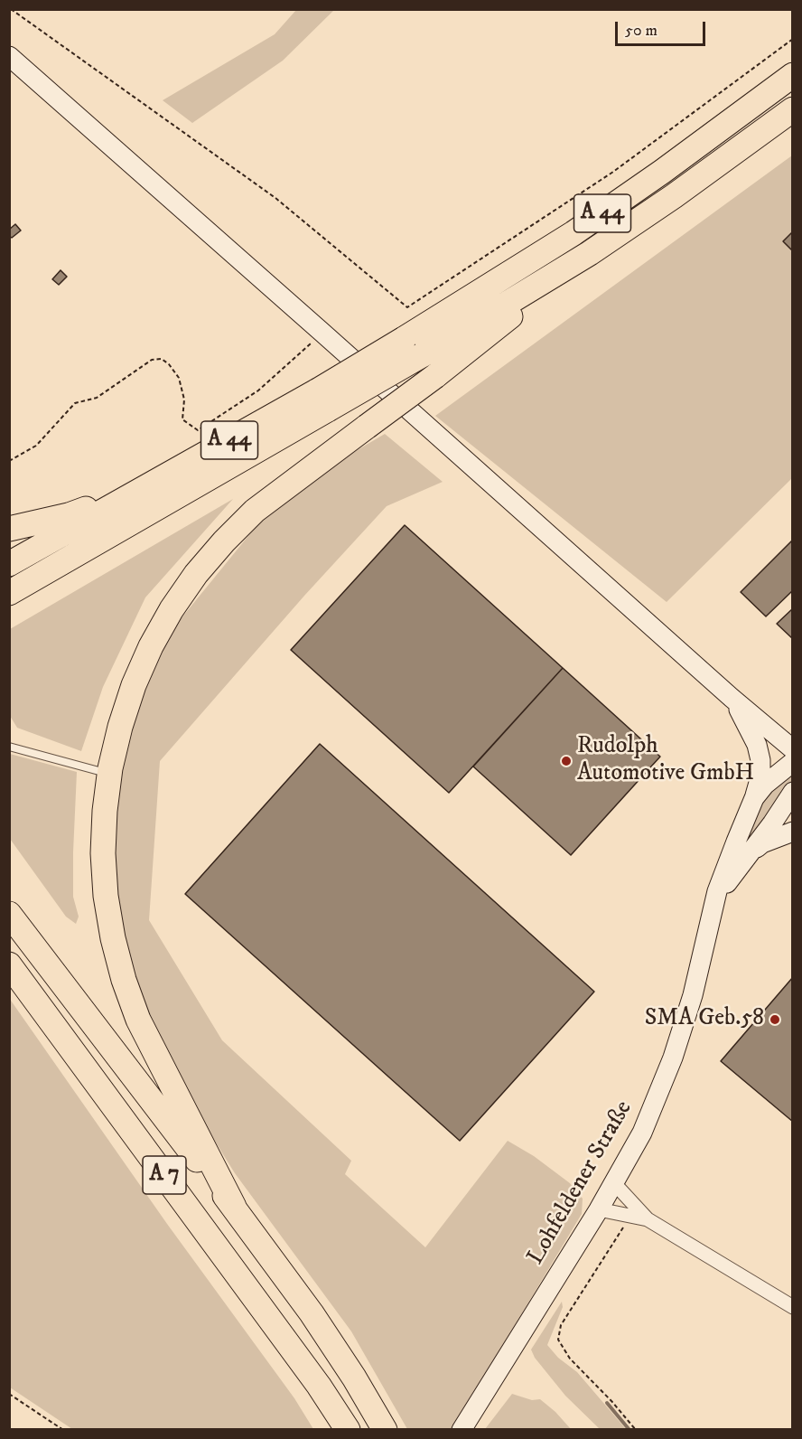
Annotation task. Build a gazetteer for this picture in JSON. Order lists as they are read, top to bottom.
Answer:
{
  "streets": {
    "highway": ["A 44", "A 7"],
    "main road": ["Lohfeldener Straße"]
  },
  "places": ["Rudolph Automotive GmbH", "SMA Geb.58"],
  "scale_bar": "50 m"
}
